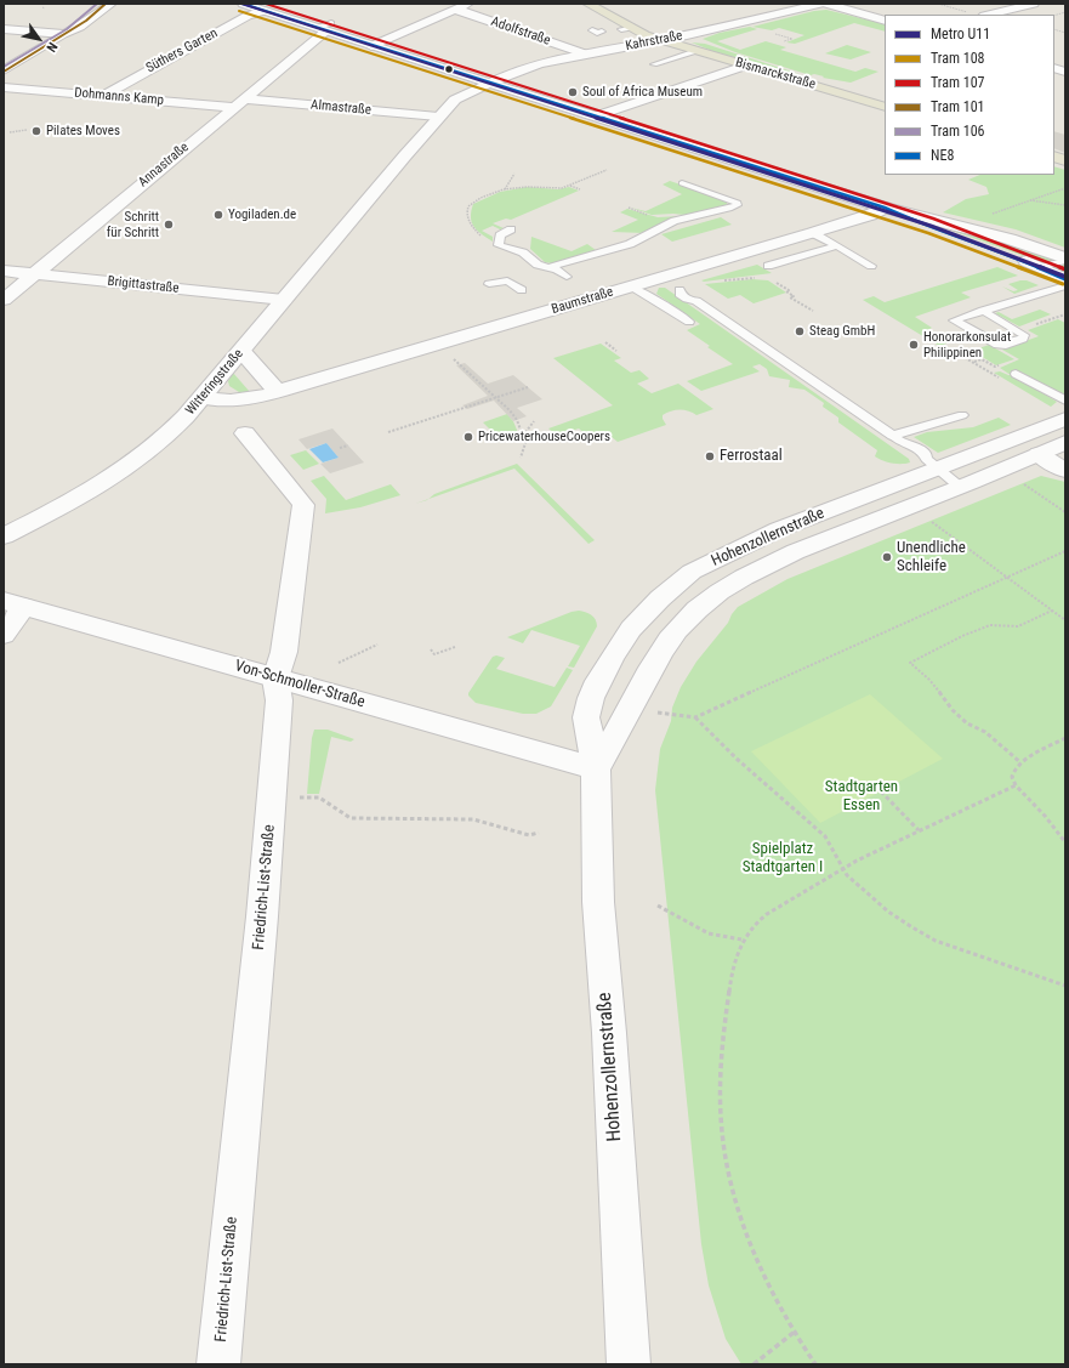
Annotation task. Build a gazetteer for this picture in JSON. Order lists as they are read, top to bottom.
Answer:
{
  "streets": {
    "main road": ["Bismarckstraße"],
    "street": [
      "Adolfstraße",
      "Kahrstraße",
      "Süthers Garten",
      "Dohmanns Kamp",
      "Almastraße",
      "Annastraße",
      "Brigittastraße",
      "Baumstraße",
      "Witteringstraße",
      "Hohenzollernstraße",
      "Von-Schmoller-Straße",
      "Friedrich-List-Straße"
    ]
  },
  "crossings": [
    ["Adolfstraße", "Kahrstraße"],
    ["Kahrstraße", "Bismarckstraße"],
    ["Kahrstraße", "Witteringstraße"],
    ["Süthers Garten", "Dohmanns Kamp"],
    ["Dohmanns Kamp", "Almastraße"],
    ["Dohmanns Kamp", "Annastraße"],
    ["Almastraße", "Annastraße"],
    ["Almastraße", "Witteringstraße"],
    ["Annastraße", "Brigittastraße"],
    ["Brigittastraße", "Witteringstraße"],
    ["Baumstraße", "Witteringstraße"],
    ["Hohenzollernstraße", "Von-Schmoller-Straße"],
    ["Von-Schmoller-Straße", "Friedrich-List-Straße"]
  ],
  "parks": ["Stadtgarten Essen", "Spielplatz Stadtgarten I"],
  "places": [
    "Soul of Africa Museum",
    "Pilates Moves",
    "Yogiladen.de",
    "Schritt für Schritt",
    "Steag GmbH",
    "Honorarkonsulat Philippinen",
    "PricewaterhouseCoopers",
    "Ferrostaal",
    "Unendliche Schleife"
  ],
  "lines": [
    "metro line U11",
    "tram line 107",
    "tram line 101",
    "tram line 106",
    "transit line NE8",
    "tram line 108"
  ],
  "legend": [
    "Metro U11",
    "Tram 108",
    "Tram 107",
    "Tram 101",
    "Tram 106",
    "NE8"
  ],
  "north": "bottom right"
}
